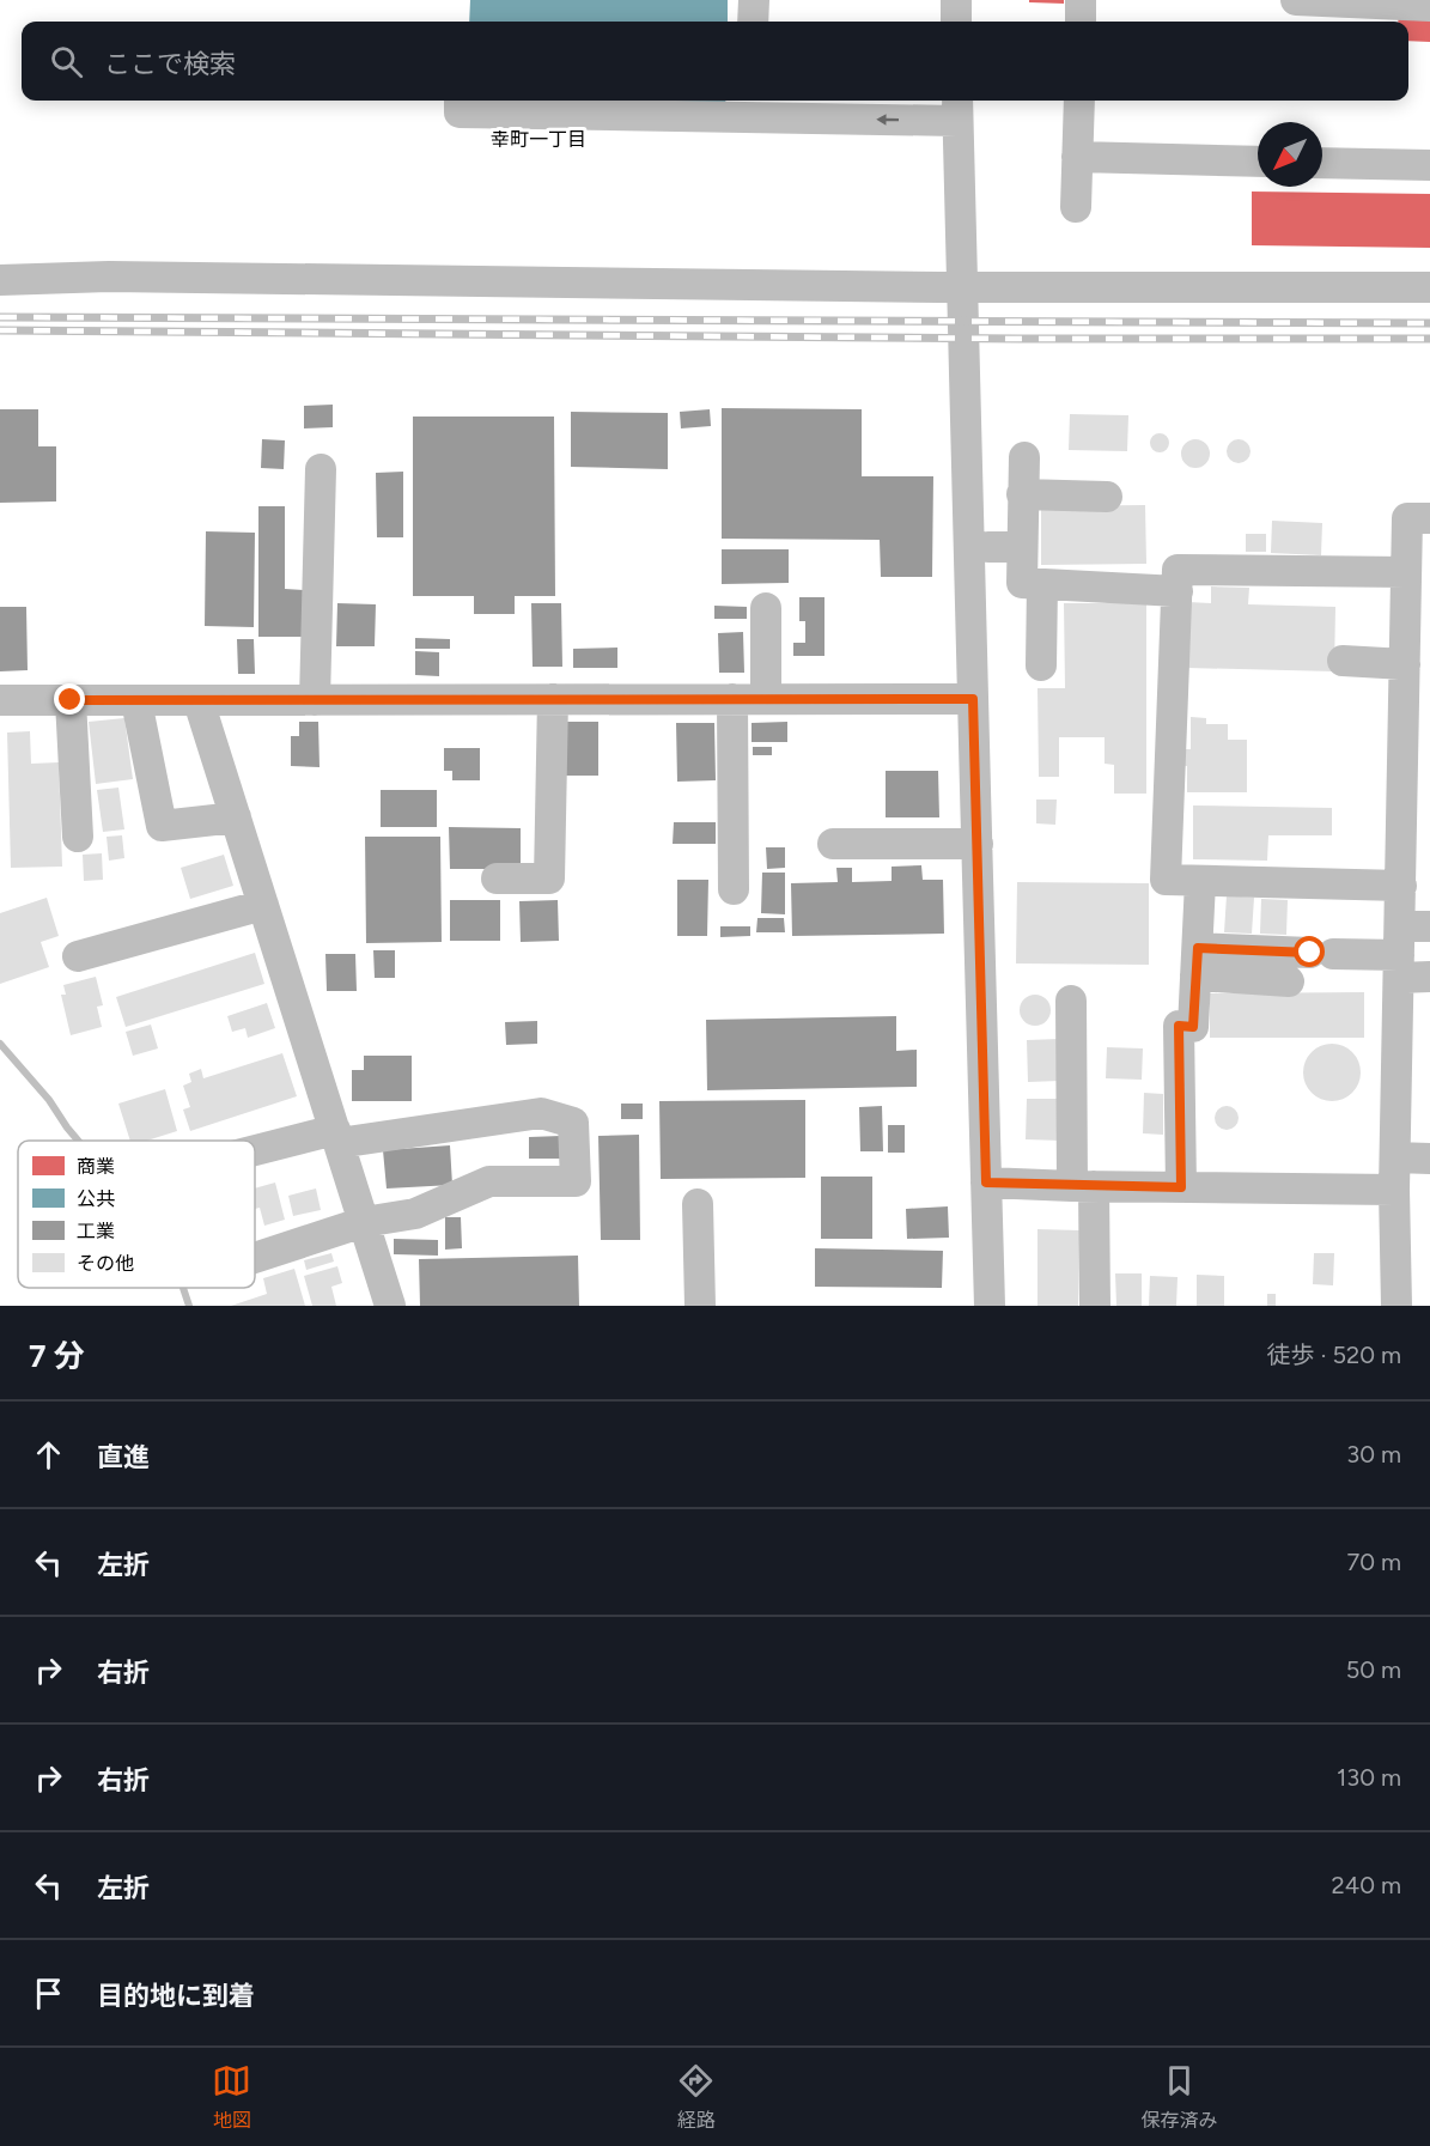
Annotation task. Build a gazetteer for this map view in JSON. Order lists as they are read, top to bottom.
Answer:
{
  "districts": ["幸町一丁目"],
  "legend": [
    "商業",
    "公共",
    "工業",
    "その他"
  ],
  "north": "bottom left",
  "page": {
    "search": "ここで検索",
    "heading": ["7 分", "徒歩 · 520 m"],
    "list": [
      ["直進", "30 m"],
      ["左折", "70 m"],
      ["右折", "50 m"],
      ["右折", "130 m"],
      ["左折", "240 m"],
      "目的地に到着"
    ],
    "nav": ["地図", "経路", "保存済み"]
  }
}
